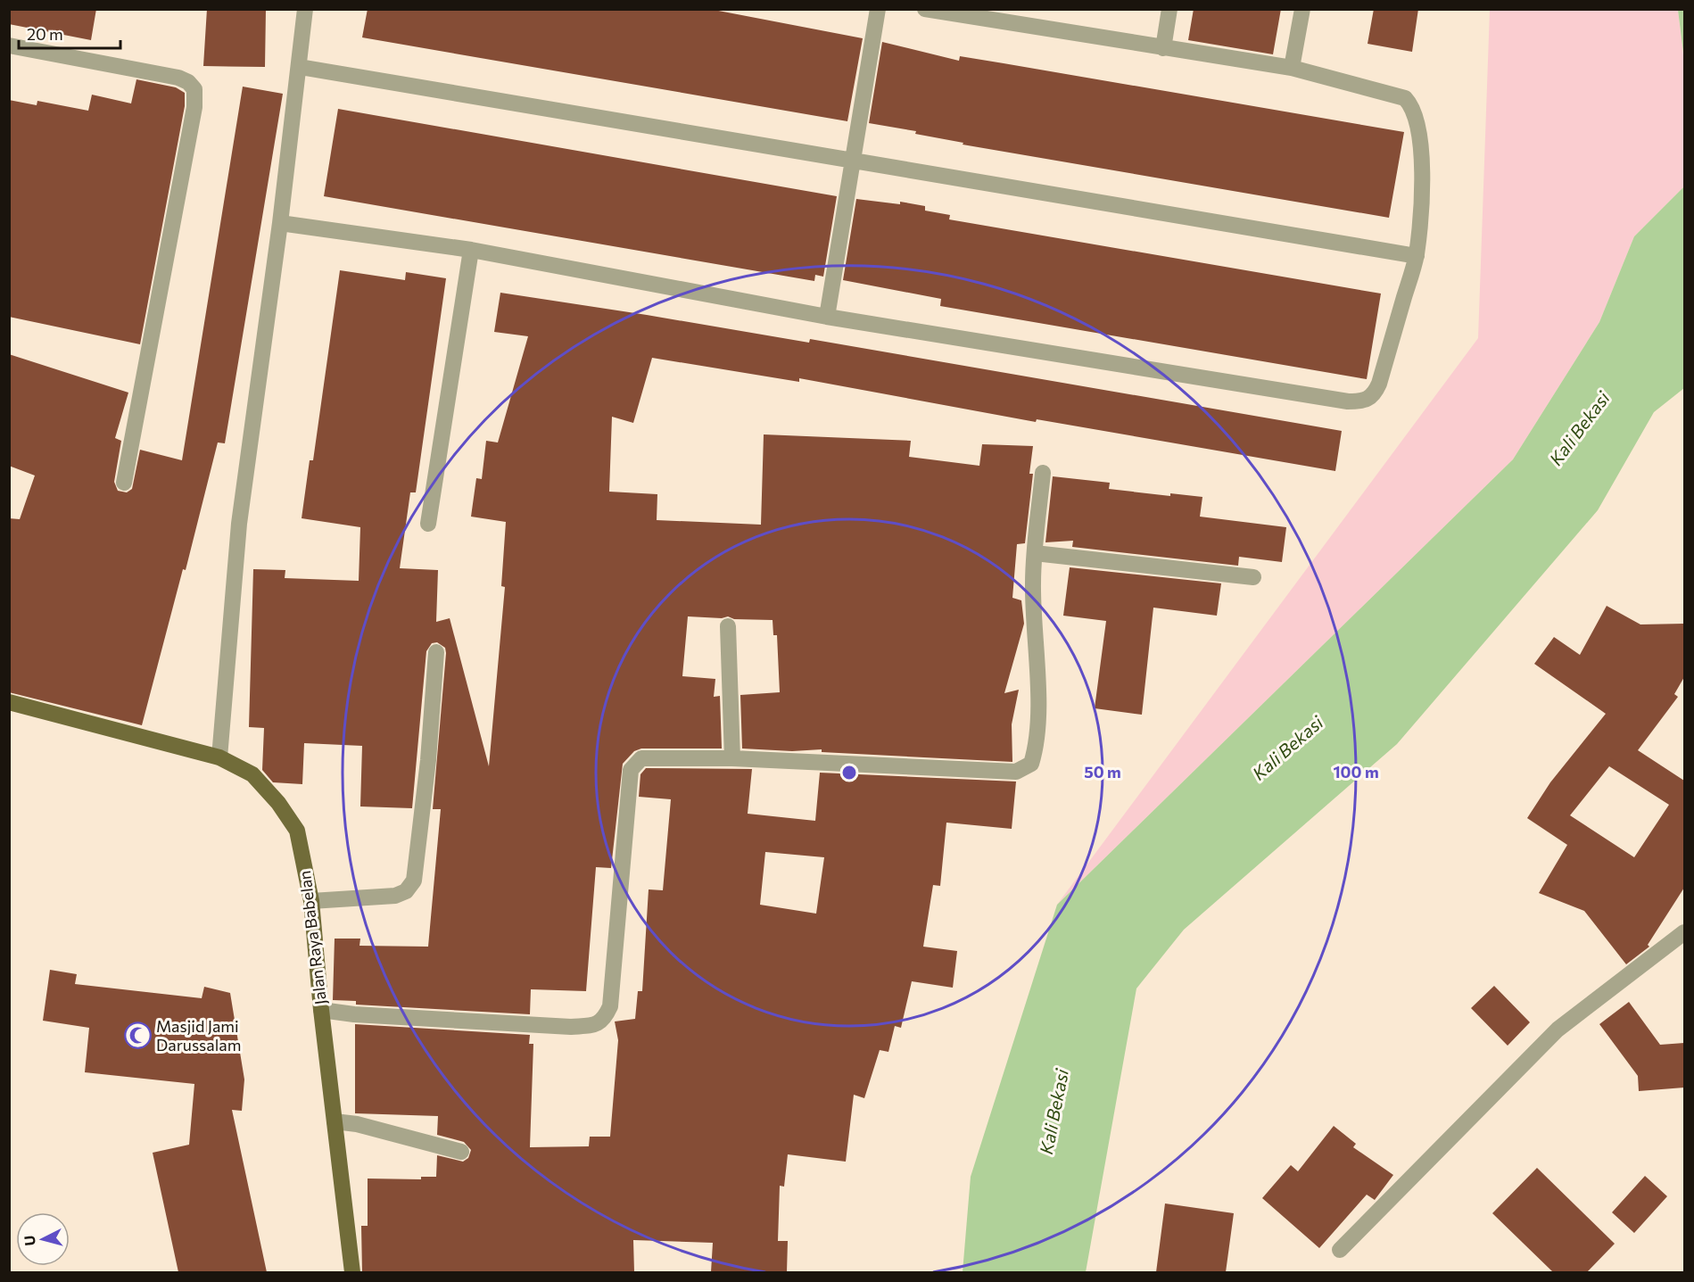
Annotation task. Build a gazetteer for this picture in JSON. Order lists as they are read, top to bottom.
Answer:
{
  "streets": {
    "main road": ["Jalan Raya Babelan"]
  },
  "water": ["Kali Bekasi"],
  "places": {
    "mosque": ["Masjid Jami Darussalam"]
  },
  "scale_bar": "20 m",
  "north": "left",
  "rings": ["50 m", "100 m"]
}
